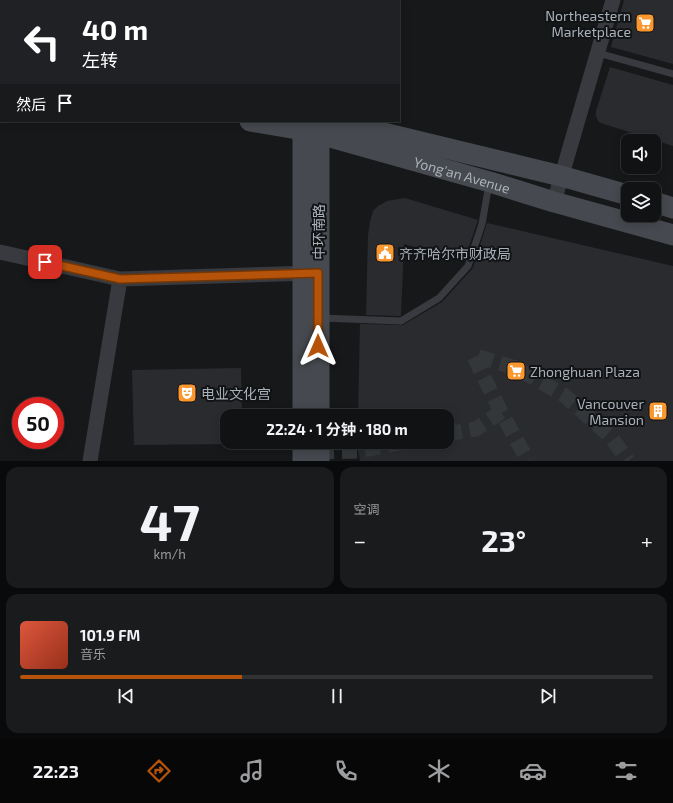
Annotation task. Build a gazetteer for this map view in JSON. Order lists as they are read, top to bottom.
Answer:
{
  "streets": {
    "main road": ["Yong'an Avenue", "中环南路"]
  },
  "crossings": [
    ["Yong'an Avenue", "中环南路"]
  ],
  "places": {
    "supermarket": ["Northeastern Marketplace", "Zhonghuan Plaza"],
    "public building": ["齐齐哈尔市财政局"],
    "theatre": ["电业文化宫"],
    "building": ["Vancouver Mansion"]
  },
  "page": {
    "turn": ["40 m", "左转"],
    "then": "然后",
    "limit": "50",
    "trip": "22:24 · 1 分钟 · 180 m",
    "tile": [
      ["47", "km/h"],
      "空调"
    ],
    "heat": ["−", "23°", "+"],
    "song": ["101.9 FM", "音乐"],
    "tabs": "22:23"
  }
}
